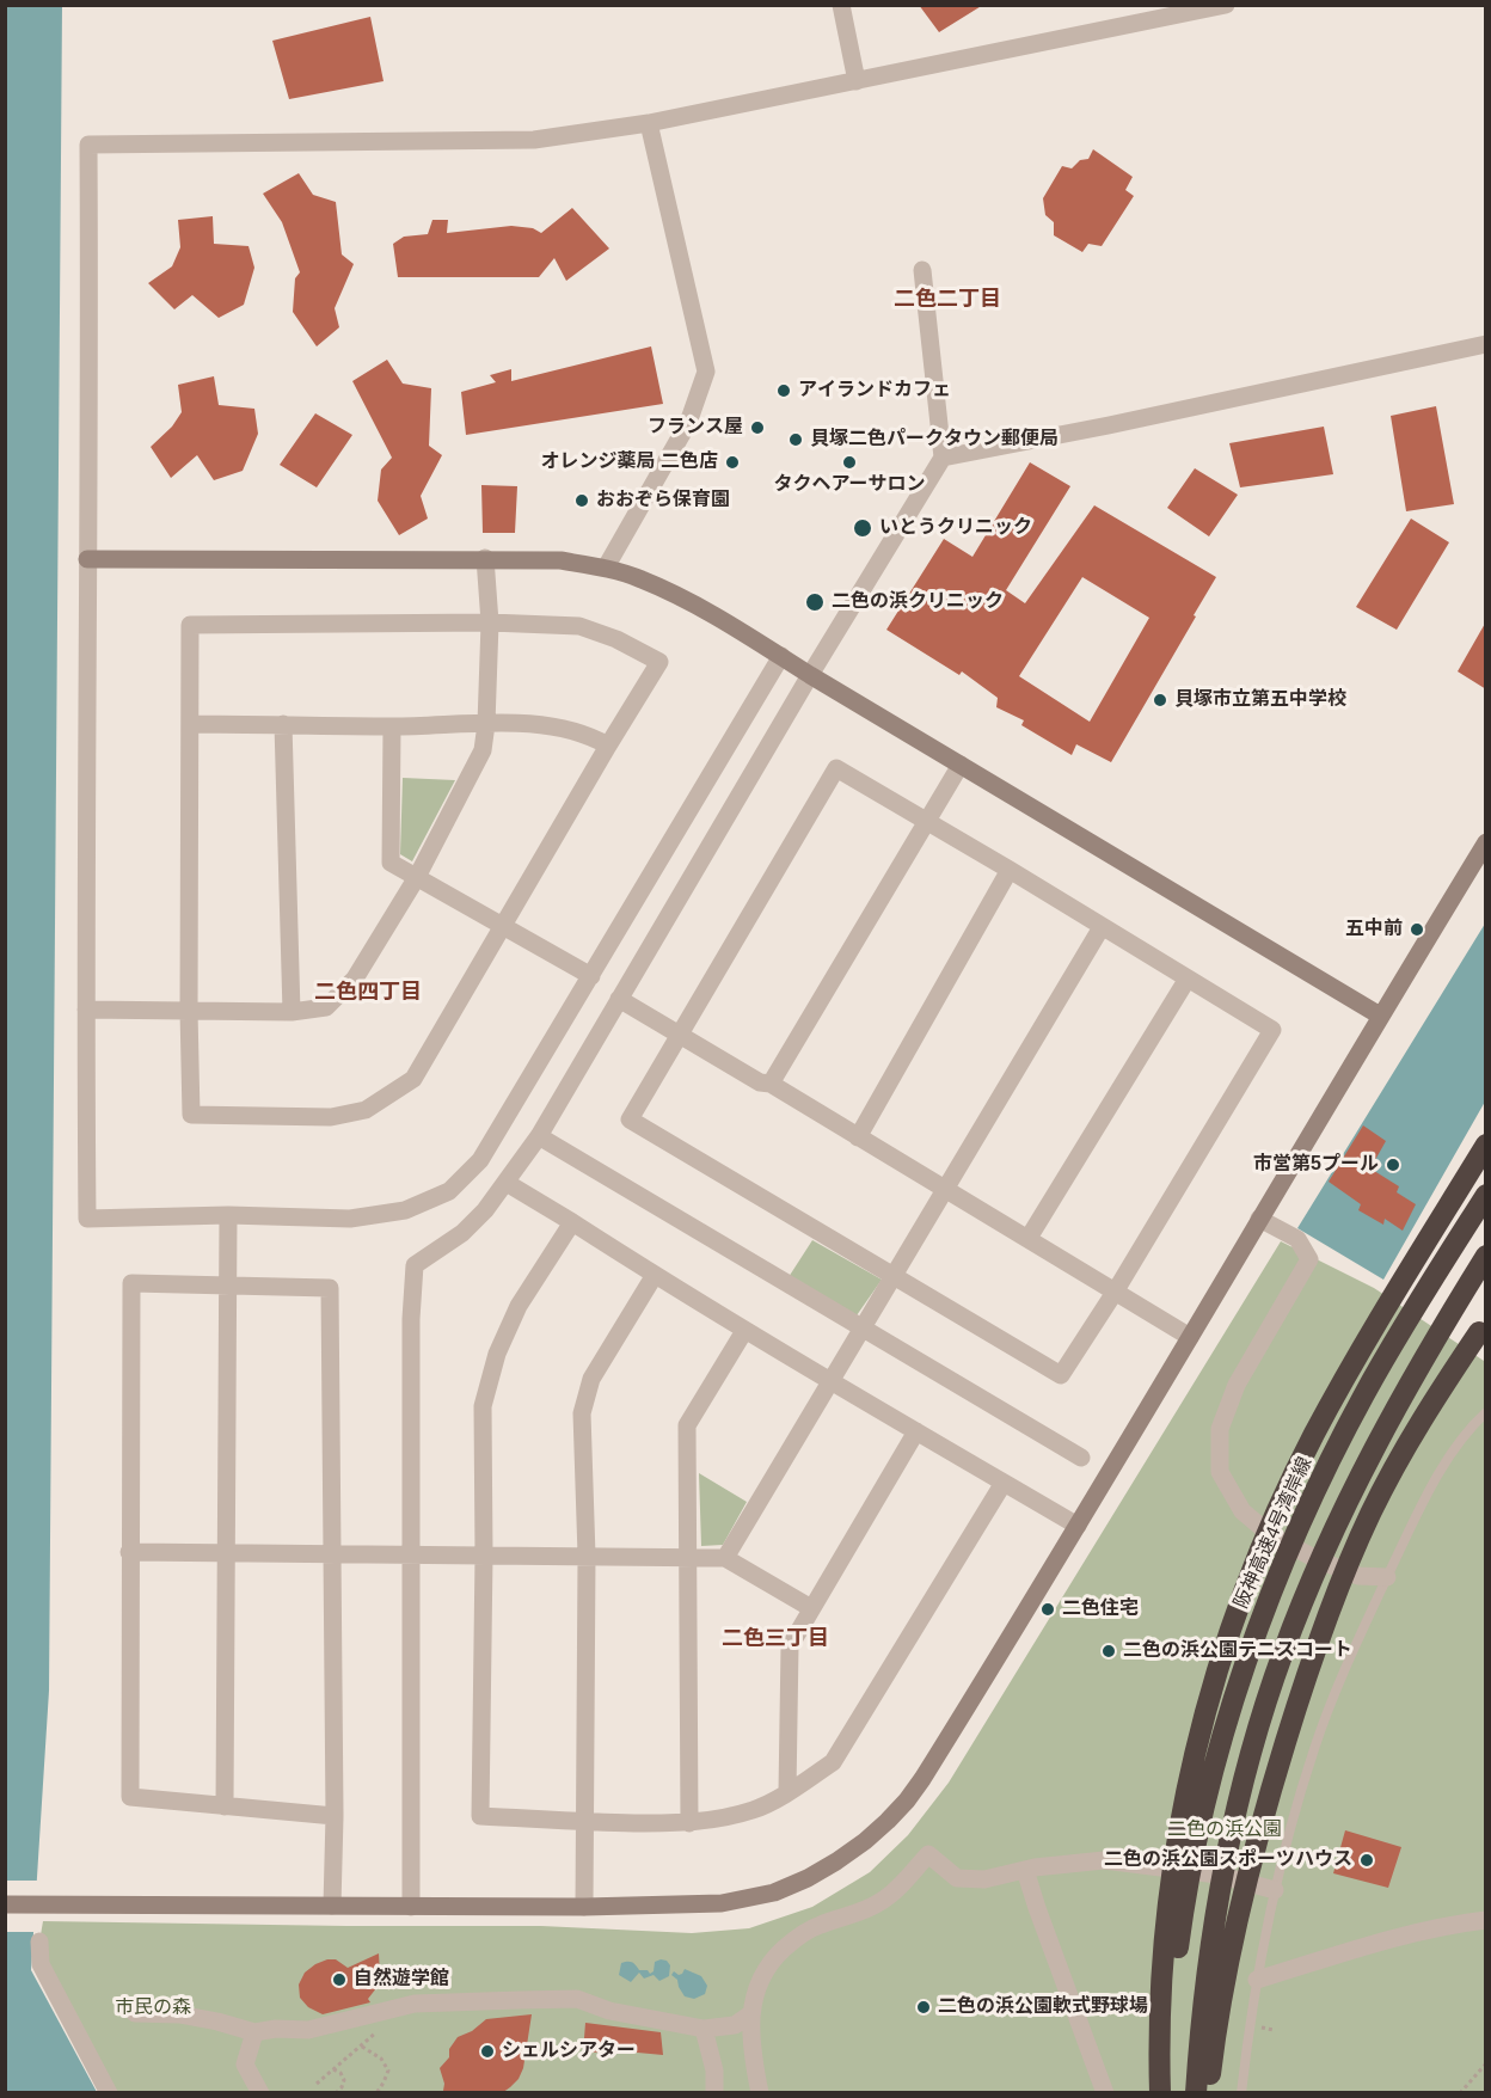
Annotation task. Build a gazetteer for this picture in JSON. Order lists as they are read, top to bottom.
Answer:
{
  "streets": {
    "highway": ["阪神高速4号湾岸線"]
  },
  "districts": ["二色二丁目", "二色四丁目", "二色三丁目"],
  "parks": ["二色の浜公園", "市民の森"],
  "places": [
    "アイランドカフェ",
    "フランス屋",
    "貝塚二色パークタウン郵便局",
    "オレンジ薬局 二色店",
    "タクヘアーサロン",
    "おおぞら保育園",
    "いとうクリニック",
    "二色の浜クリニック",
    "貝塚市立第五中学校",
    "五中前",
    "市営第5プール",
    "二色住宅",
    "二色の浜公園テニスコート",
    "二色の浜公園スポーツハウス",
    "自然遊学館",
    "二色の浜公園軟式野球場",
    "シェルシアター"
  ]
}
